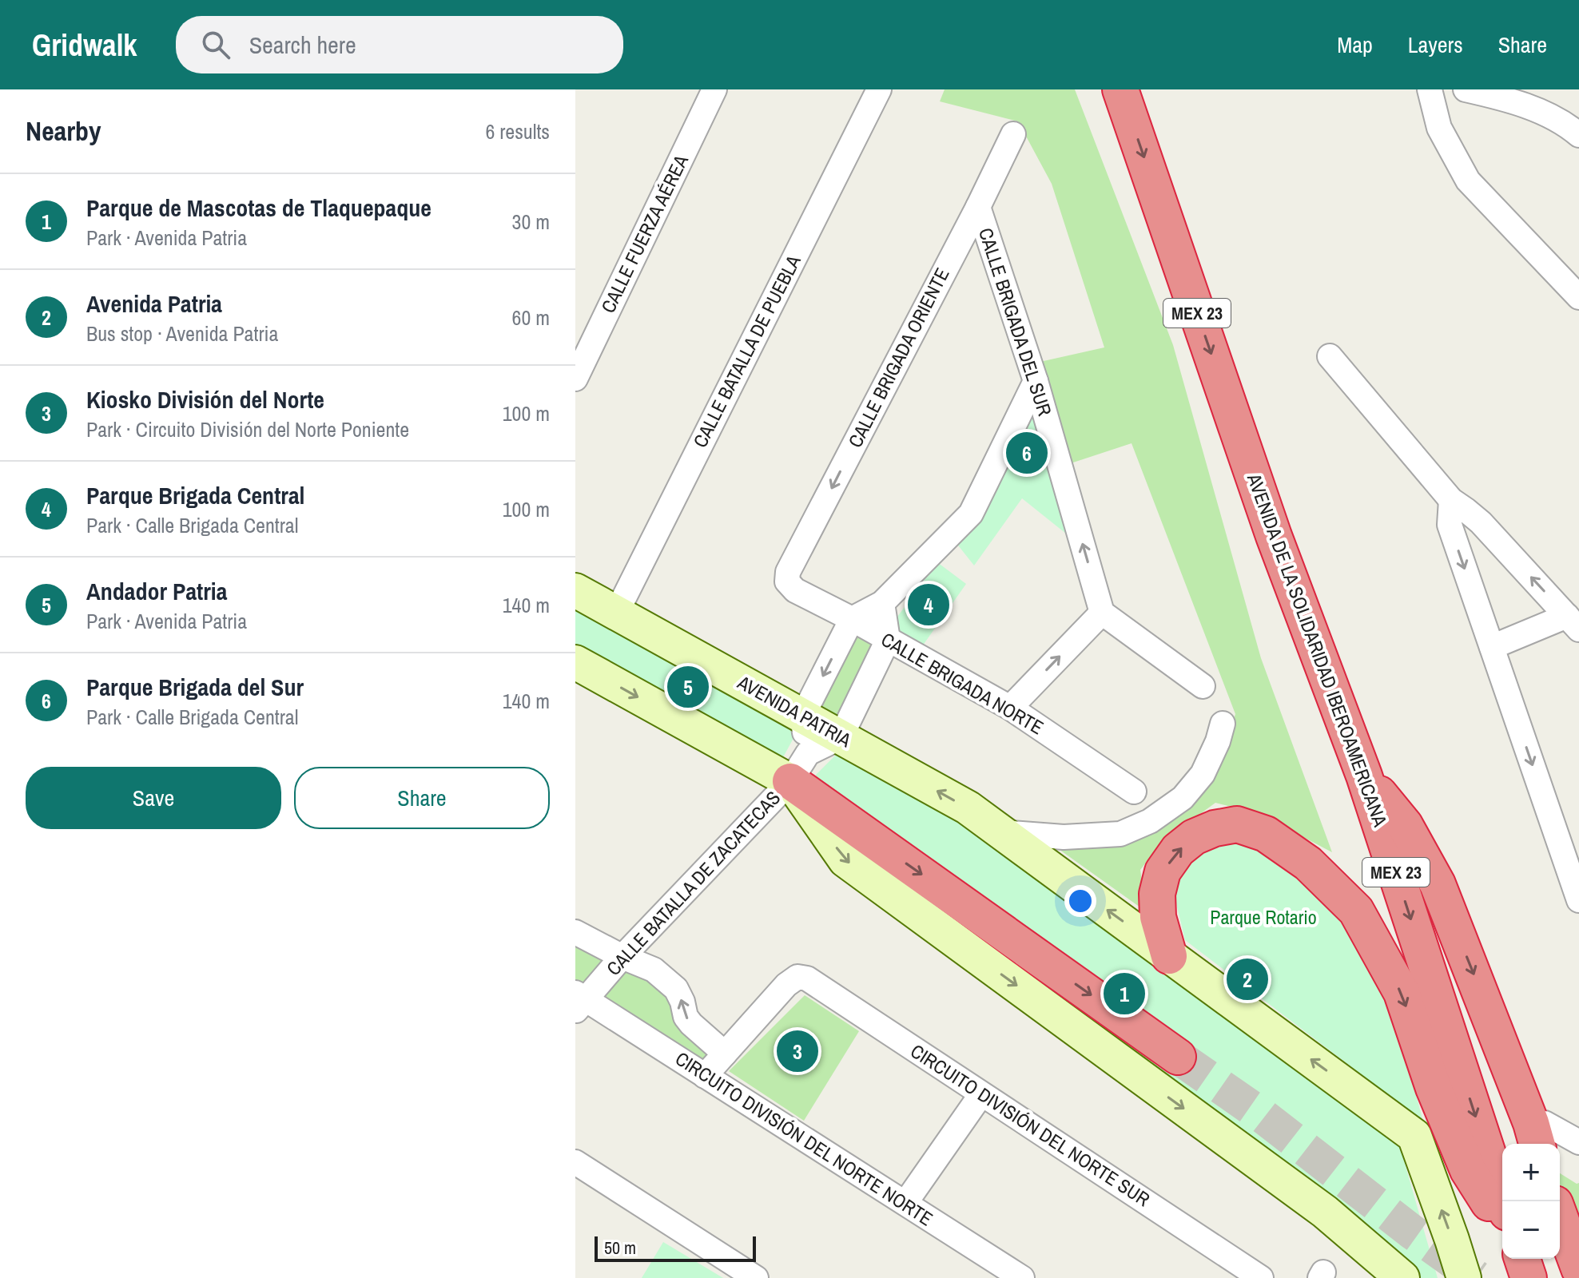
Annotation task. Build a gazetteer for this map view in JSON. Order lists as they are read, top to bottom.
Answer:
{
  "streets": {
    "highway": ["MEX 23", "AVENIDA DE LA SOLIDARIDAD IBEROAMERICANA"],
    "street": [
      "CALLE FUERZA AÉREA",
      "CALLE BRIGADA DEL SUR",
      "CALLE BATALLA DE PUEBLA",
      "CALLE BRIGADA ORIENTE",
      "CALLE BRIGADA NORTE",
      "AVENIDA PATRIA",
      "CALLE BATALLA DE ZACATECAS",
      "CIRCUITO DIVISIÓN DEL NORTE SUR",
      "CIRCUITO DIVISIÓN DEL NORTE NORTE"
    ]
  },
  "crossings": [
    ["CALLE BRIGADA DEL SUR", "CALLE BRIGADA ORIENTE"],
    ["CALLE BATALLA DE PUEBLA", "AVENIDA PATRIA"],
    ["CALLE BRIGADA ORIENTE", "CALLE BRIGADA NORTE"],
    ["AVENIDA PATRIA", "CALLE BATALLA DE ZACATECAS"],
    ["CALLE BATALLA DE ZACATECAS", "CIRCUITO DIVISIÓN DEL NORTE NORTE"]
  ],
  "one_way": ["CALLE BRIGADA DEL SUR"],
  "parks": ["Parque Rotario"],
  "scale_bar": "50 m",
  "page": {
    "header": "Gridwalk",
    "search": "Search here",
    "nav": ["Map", "Layers", "Share"],
    "heading": ["Nearby", "6 results"],
    "list": [
      {
        "mark": "1",
        "name": "Parque de Mascotas de Tlaquepaque",
        "note": "Park · Avenida Patria",
        "value": "30 m"
      },
      {
        "mark": "2",
        "name": "Avenida Patria",
        "note": "Bus stop · Avenida Patria",
        "value": "60 m"
      },
      {
        "mark": "3",
        "name": "Kiosko División del Norte",
        "note": "Park · Circuito División del Norte Poniente",
        "value": "100 m"
      },
      {
        "mark": "4",
        "name": "Parque Brigada Central",
        "note": "Park · Calle Brigada Central",
        "value": "100 m"
      },
      {
        "mark": "5",
        "name": "Andador Patria",
        "note": "Park · Avenida Patria",
        "value": "140 m"
      },
      {
        "mark": "6",
        "name": "Parque Brigada del Sur",
        "note": "Park · Calle Brigada Central",
        "value": "140 m"
      }
    ],
    "pins": [
      "6",
      "4",
      "5",
      "2",
      "1",
      "3"
    ],
    "buttons": ["Save", "Share"],
    "map_buttons": ["+", "−"],
    "scale": "50 m"
  }
}
